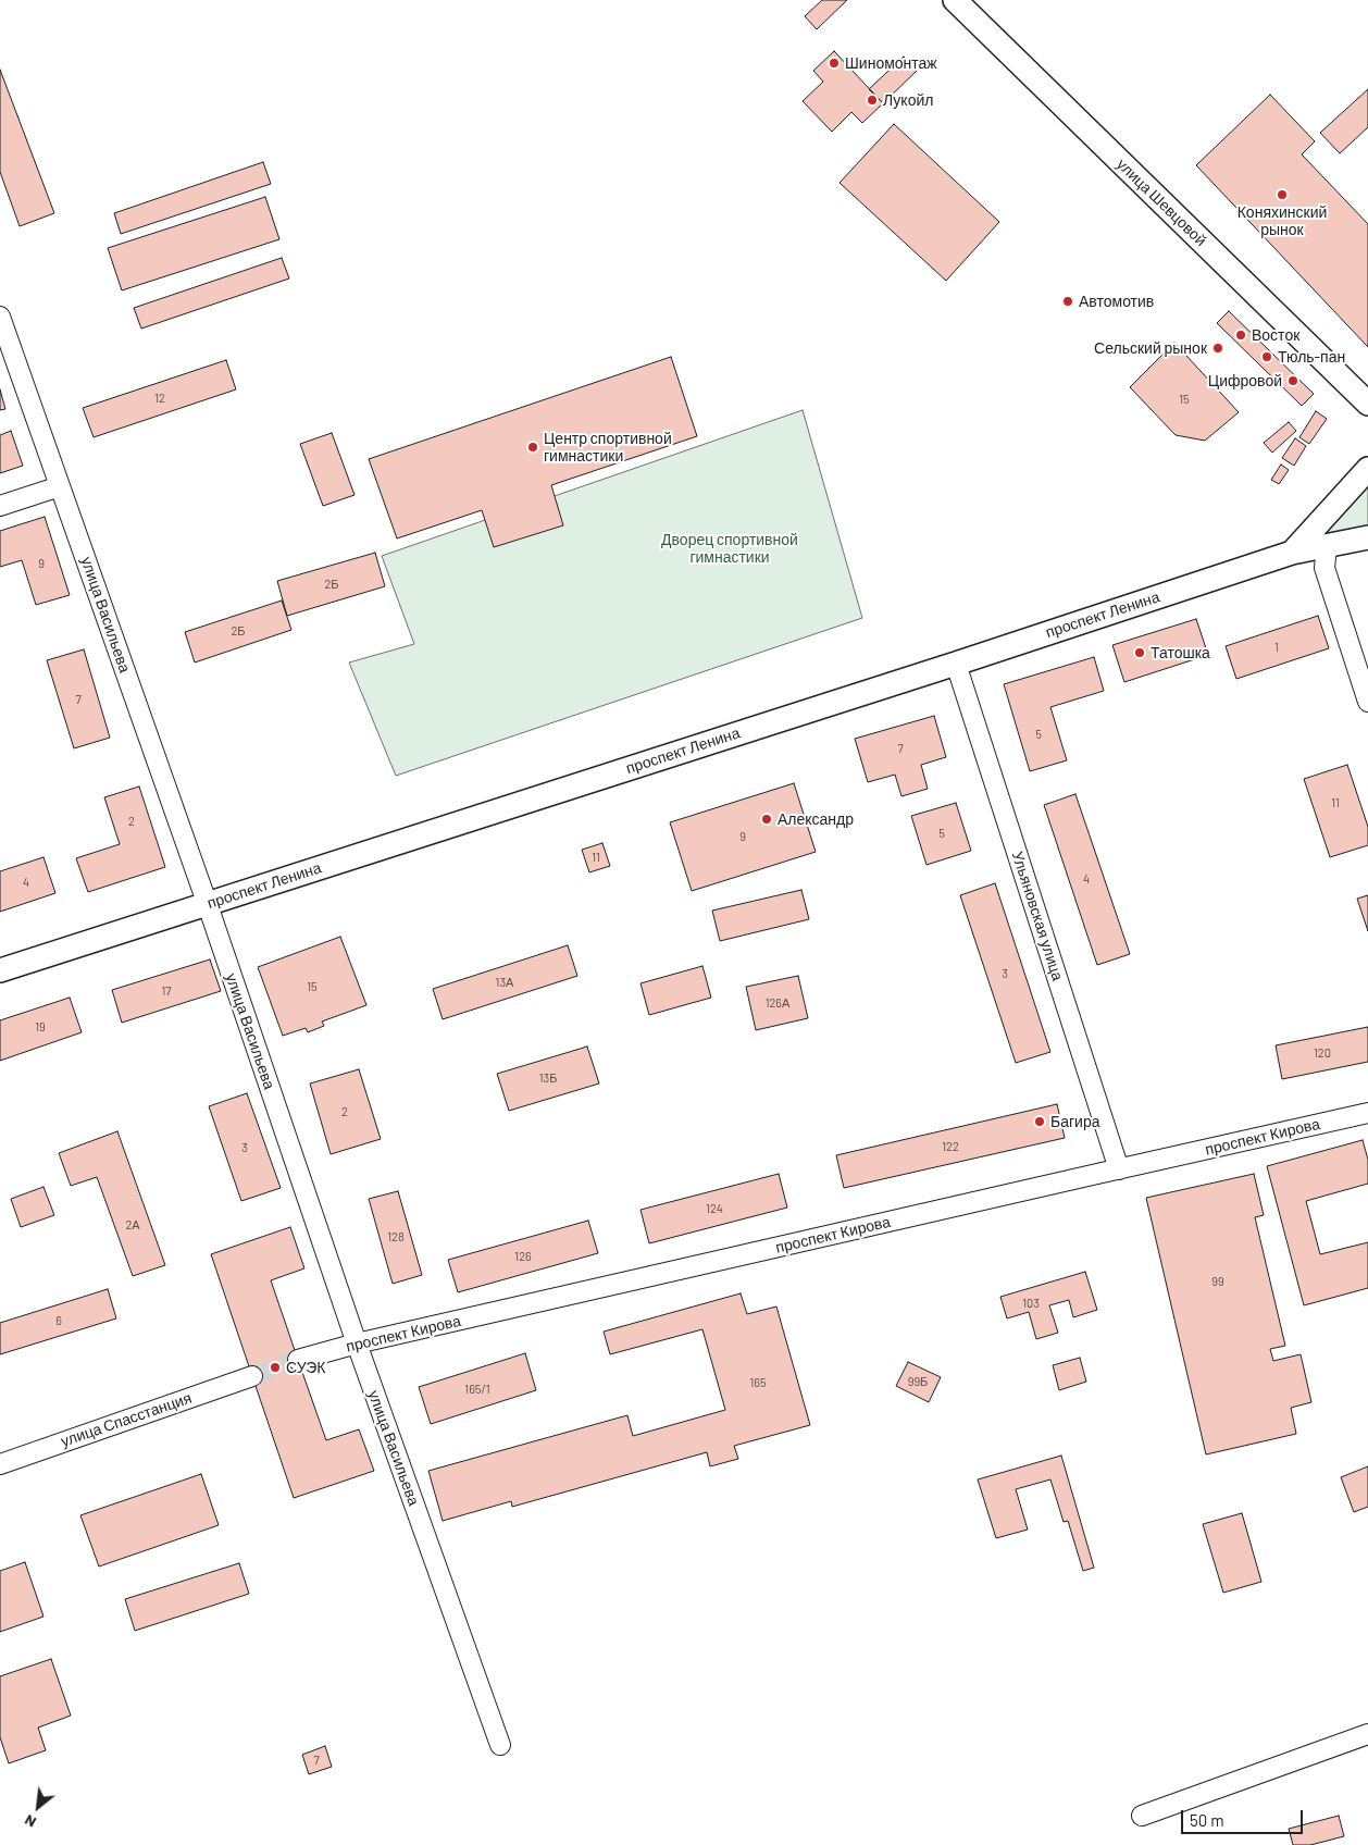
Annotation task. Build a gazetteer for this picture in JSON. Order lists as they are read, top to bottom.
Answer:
{
  "streets": {
    "main road": ["улица Шевцовой", "проспект Ленина"],
    "street": [
      "улица Васильева",
      "Ульяновская улица",
      "проспект Кирова",
      "улица Спасстанция"
    ]
  },
  "crossings": [
    ["улица Васильева", "проспект Ленина"],
    ["улица Васильева", "проспект Кирова"],
    ["проспект Ленина", "Ульяновская улица"],
    ["Ульяновская улица", "проспект Кирова"]
  ],
  "parks": ["Дворец спортивной гимнастики"],
  "places": [
    "Шиномонтаж",
    "Лукойл",
    "Коняхинский рынок",
    "Автомотив",
    "Восток",
    "Сельский рынок",
    "Тюль-пан",
    "Цифровой",
    "Центр спортивной гимнастики",
    "Татошка",
    "Александр",
    "Багира",
    "СУЭК"
  ],
  "house_numbers": [
    "12",
    "15",
    "9",
    "2Б",
    "2Б",
    "1",
    "7",
    "5",
    "7",
    "11",
    "2",
    "5",
    "9",
    "11",
    "4",
    "4",
    "3",
    "13А",
    "15",
    "17",
    "126А",
    "19",
    "120",
    "13Б",
    "2",
    "122",
    "3",
    "124",
    "2А",
    "128",
    "126",
    "99",
    "103",
    "6",
    "99Б",
    "165",
    "165/1",
    "7"
  ],
  "scale_bar": "50 m",
  "north": "bottom left"
}
